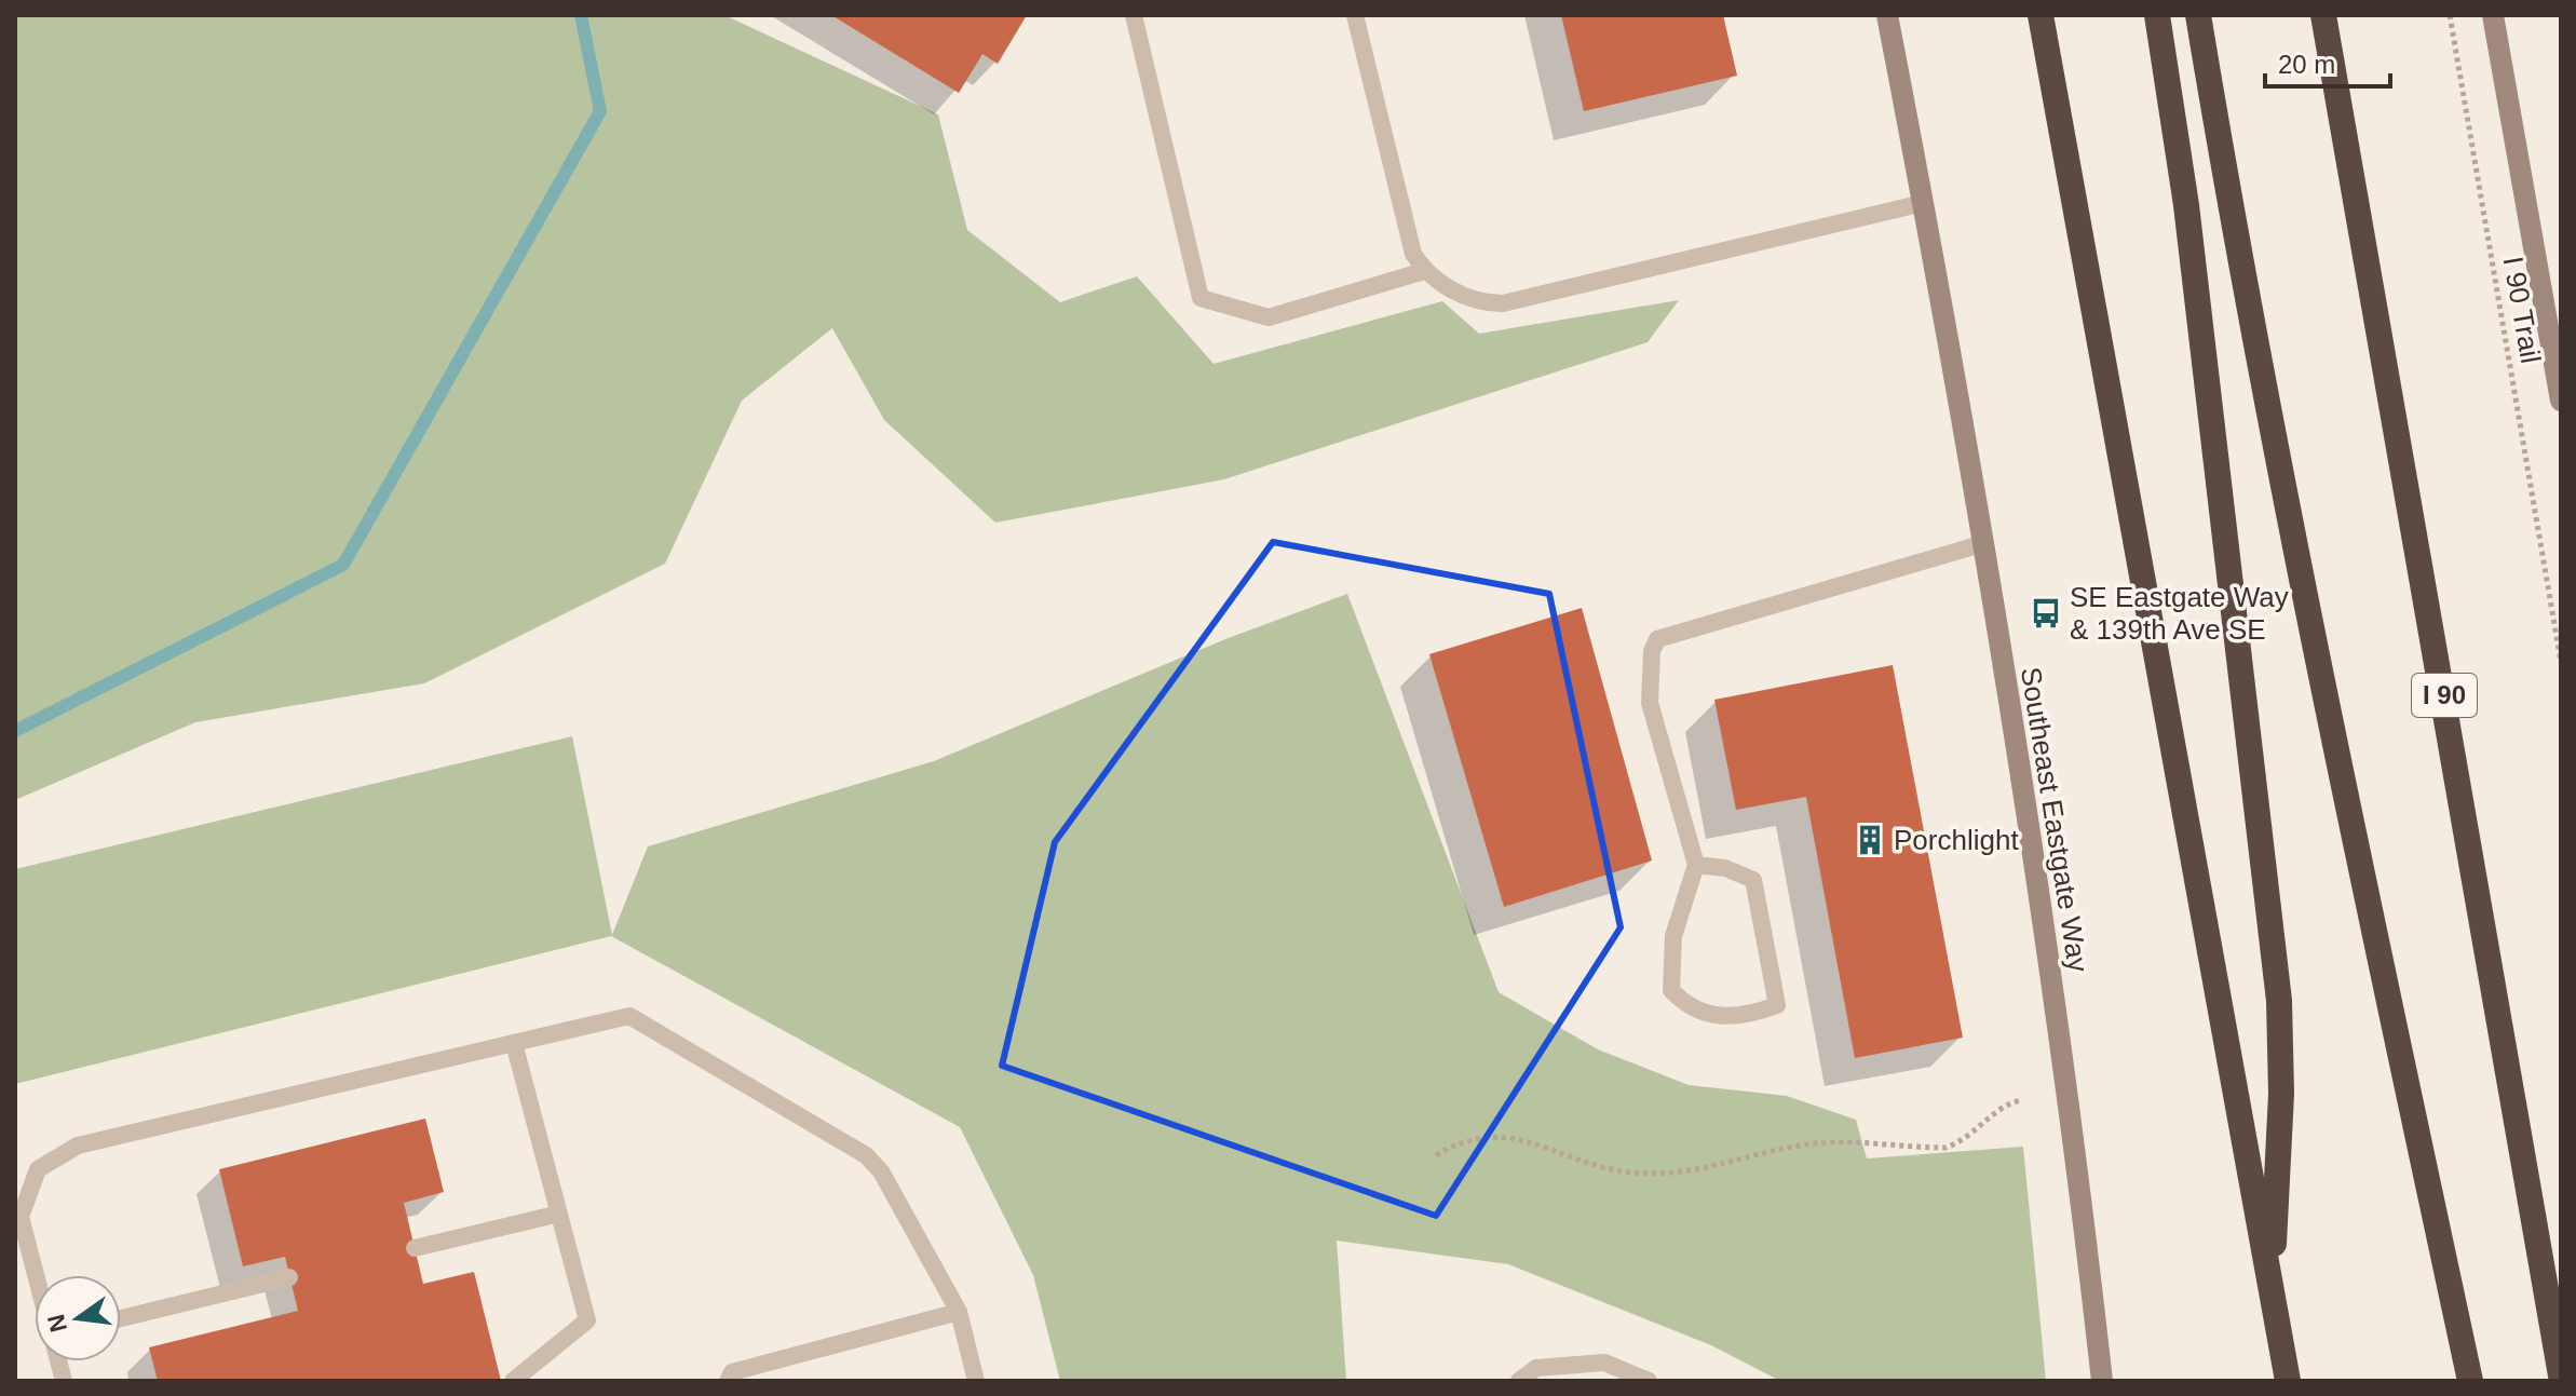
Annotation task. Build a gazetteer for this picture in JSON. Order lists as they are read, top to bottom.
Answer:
{
  "streets": {
    "highway": ["I 90"],
    "main road": ["Southeast Eastgate Way"],
    "path": ["I 90 Trail"]
  },
  "places": {
    "bus stop": ["SE Eastgate Way & 139th Ave SE"],
    "building": ["Porchlight"]
  },
  "scale_bar": "20 m",
  "north": "left"
}
